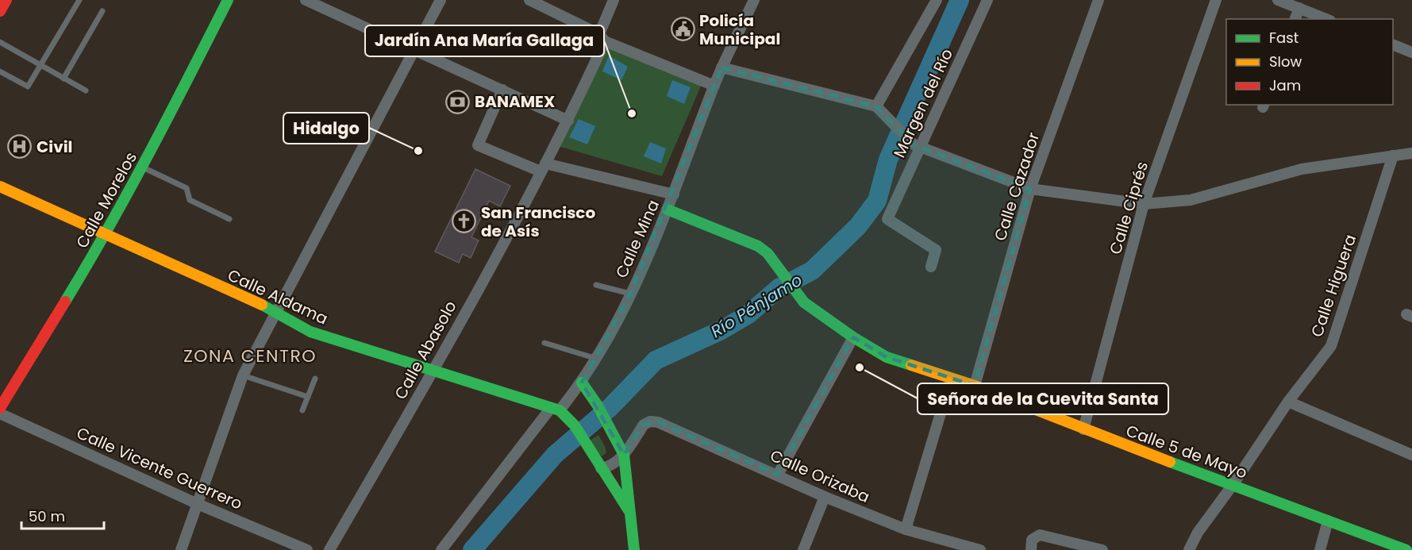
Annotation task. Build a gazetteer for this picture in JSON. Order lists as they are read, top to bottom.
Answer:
{
  "streets": {
    "street": [
      "Margen del Río",
      "Calle Cazador",
      "Calle Morelos",
      "Calle Ciprés",
      "Calle Mina",
      "Calle Higuera",
      "Calle Aldama",
      "Calle Abasolo",
      "Calle 5 de Mayo",
      "Calle Vicente Guerrero",
      "Calle Orizaba"
    ]
  },
  "crossings": [
    ["Calle Cazador", "Calle 5 de Mayo"],
    ["Calle Morelos", "Calle Aldama"],
    ["Calle Ciprés", "Calle 5 de Mayo"],
    ["Calle Mina", "Calle Aldama"],
    ["Calle Mina", "Calle 5 de Mayo"],
    ["Calle Higuera", "Calle 5 de Mayo"],
    ["Calle Aldama", "Calle Abasolo"]
  ],
  "districts": ["ZONA CENTRO"],
  "water": ["Río Pénjamo"],
  "places": {
    "public building": ["Policía Municipal"],
    "bank": ["BANAMEX"],
    "other": ["Jardín Ana María Gallaga", "Hidalgo", "Señora de la Cuevita Santa"],
    "hospital": ["Civil"],
    "church": ["San Francisco de Asís"]
  },
  "legend": ["Fast", "Slow", "Jam"],
  "scale_bar": "50 m"
}
